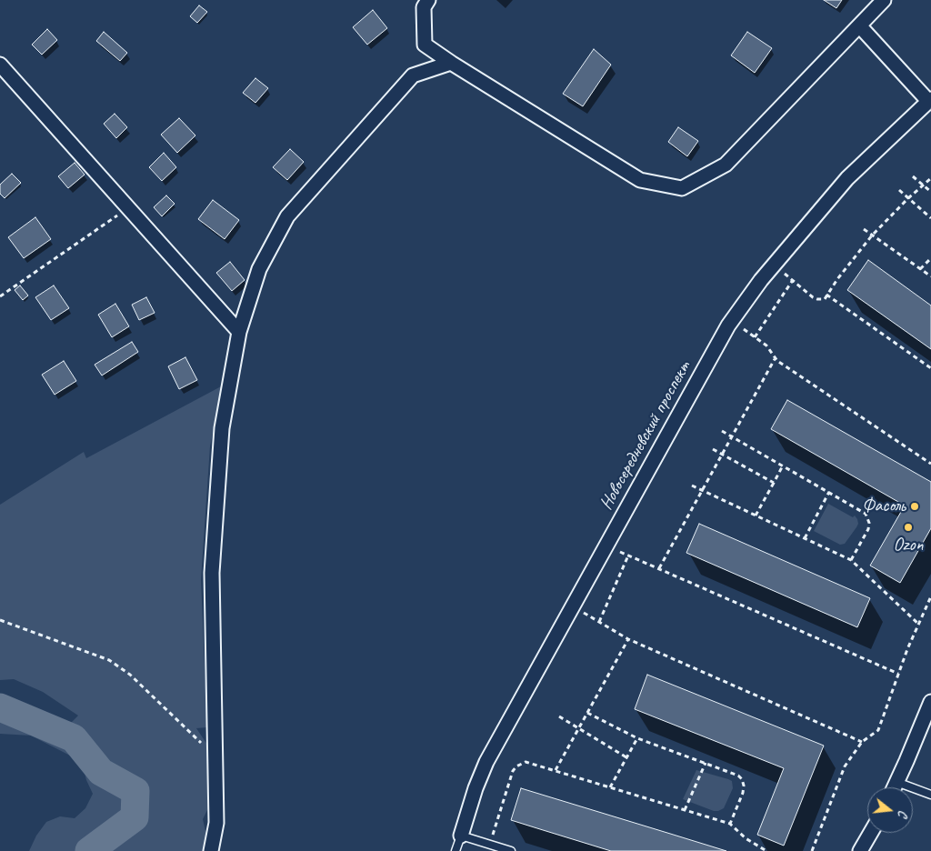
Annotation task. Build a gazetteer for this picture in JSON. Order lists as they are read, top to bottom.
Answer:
{
  "streets": {
    "street": ["Новосередневский проспект"]
  },
  "places": ["Фасоль", "Ozon"],
  "north": "right"
}
